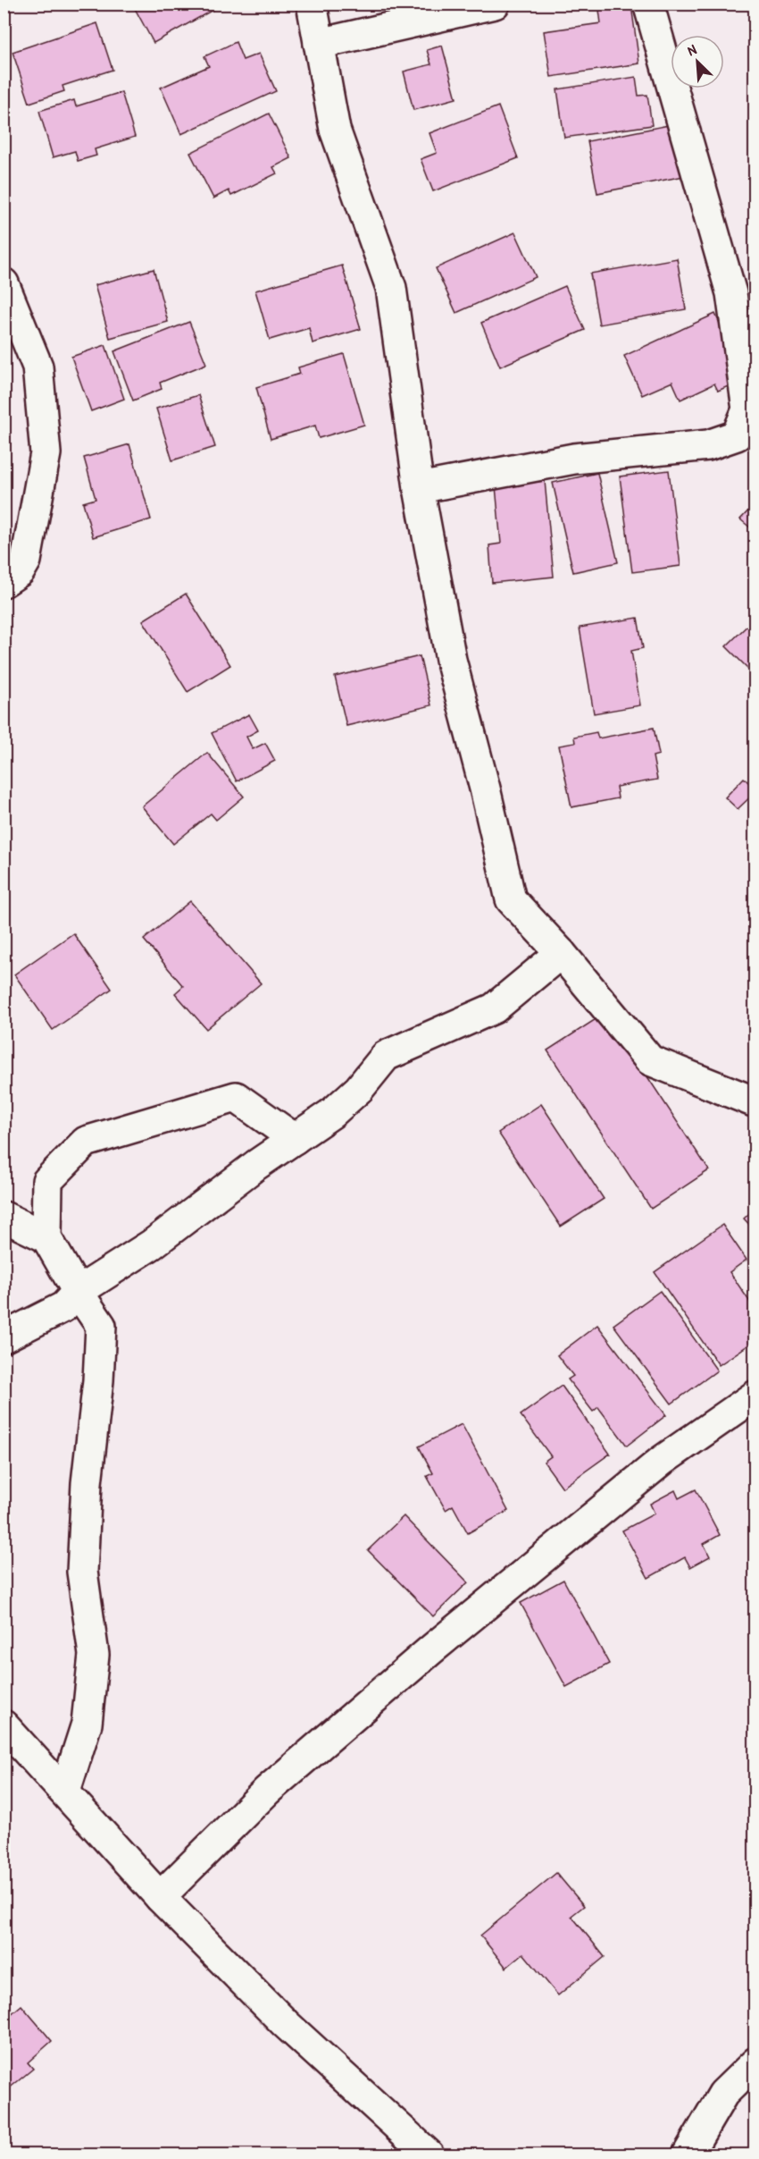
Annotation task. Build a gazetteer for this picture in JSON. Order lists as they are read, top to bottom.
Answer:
{
  "north": "top left"
}
